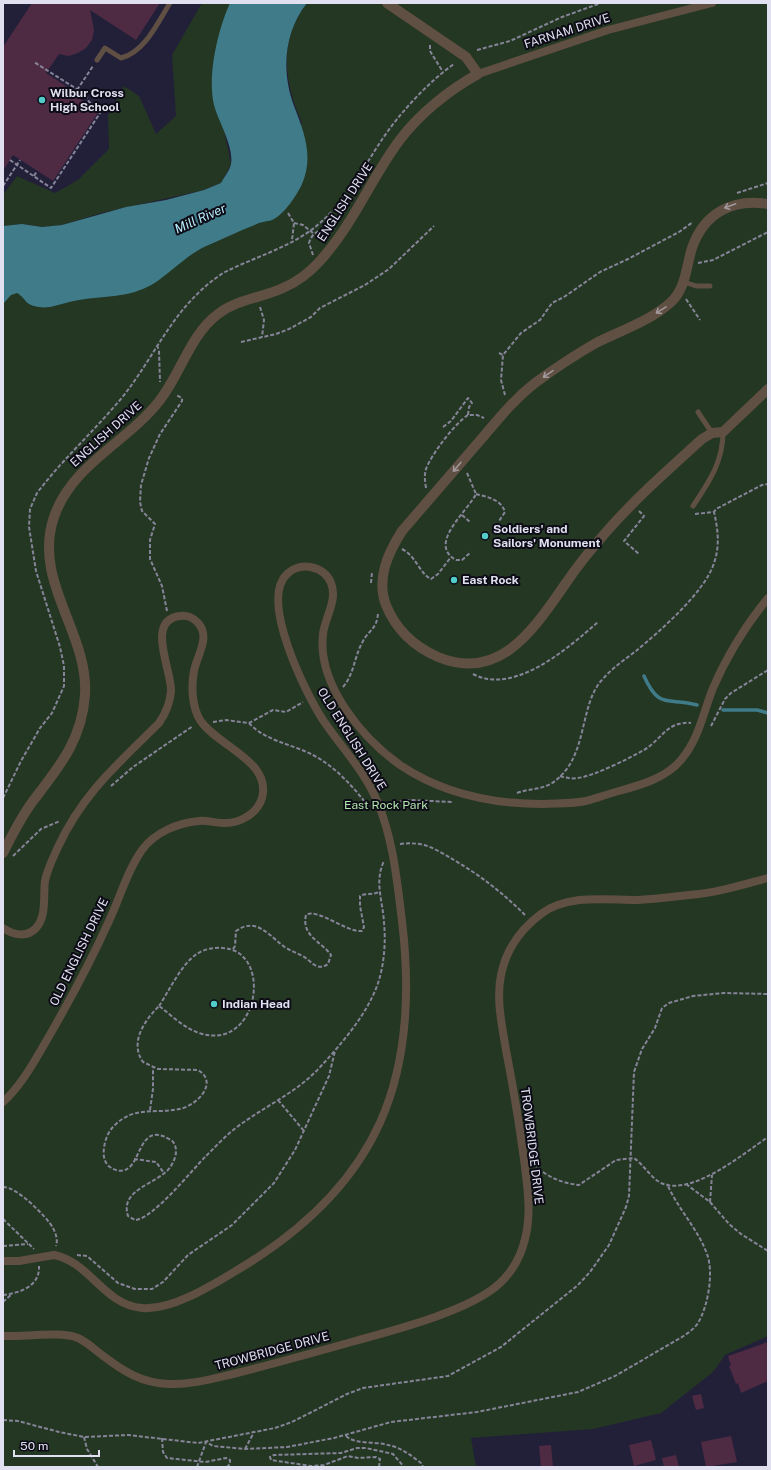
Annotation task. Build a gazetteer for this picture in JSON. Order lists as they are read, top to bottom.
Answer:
{
  "streets": {
    "street": [
      "FARNAM DRIVE",
      "ENGLISH DRIVE",
      "OLD ENGLISH DRIVE",
      "TROWBRIDGE DRIVE"
    ]
  },
  "crossings": [
    ["FARNAM DRIVE", "ENGLISH DRIVE"]
  ],
  "water": ["Mill River"],
  "parks": ["East Rock Park"],
  "places": [
    "Wilbur Cross High School",
    "Soldiers' and Sailors' Monument",
    "East Rock",
    "Indian Head"
  ],
  "scale_bar": "50 m"
}
